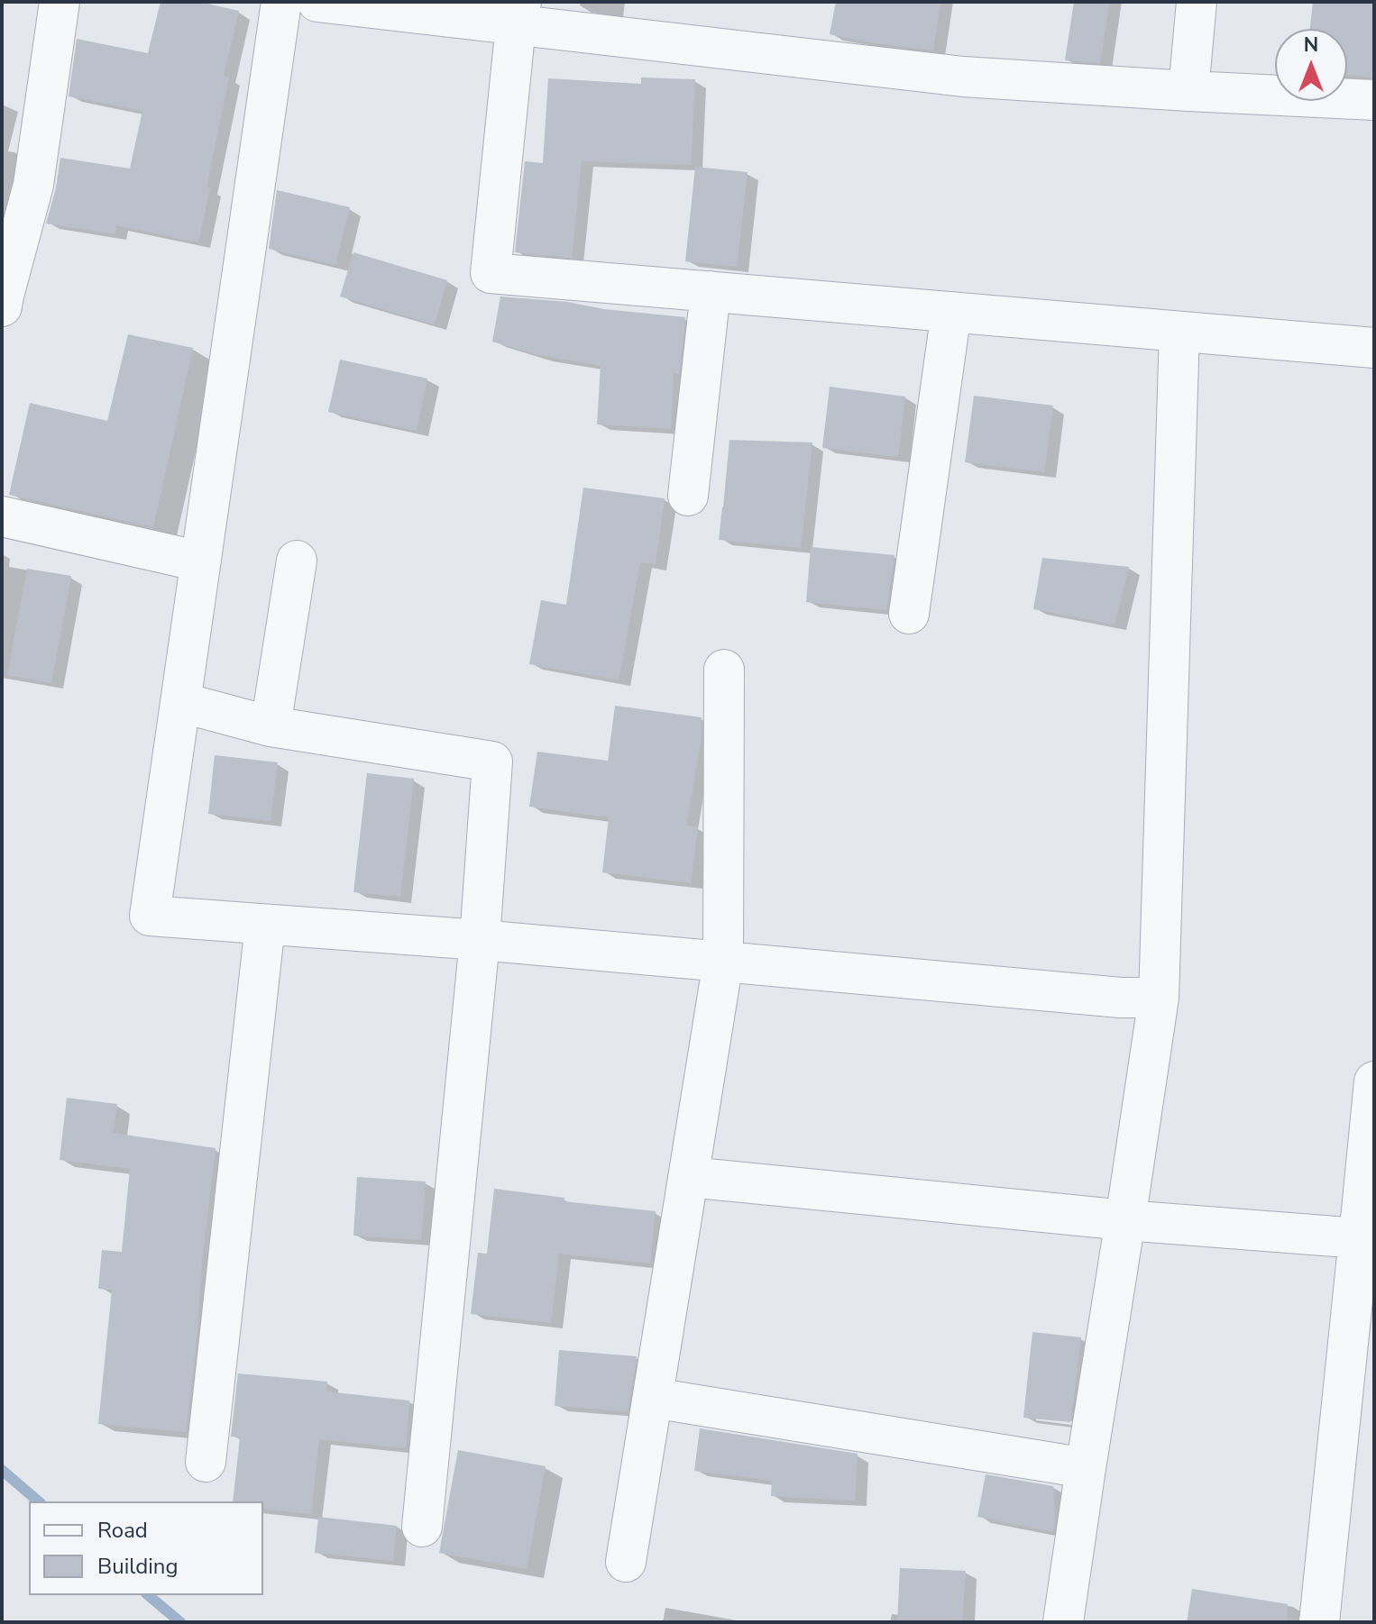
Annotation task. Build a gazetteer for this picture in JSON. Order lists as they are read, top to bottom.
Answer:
{
  "legend": ["Road", "Building"],
  "north": "top"
}
